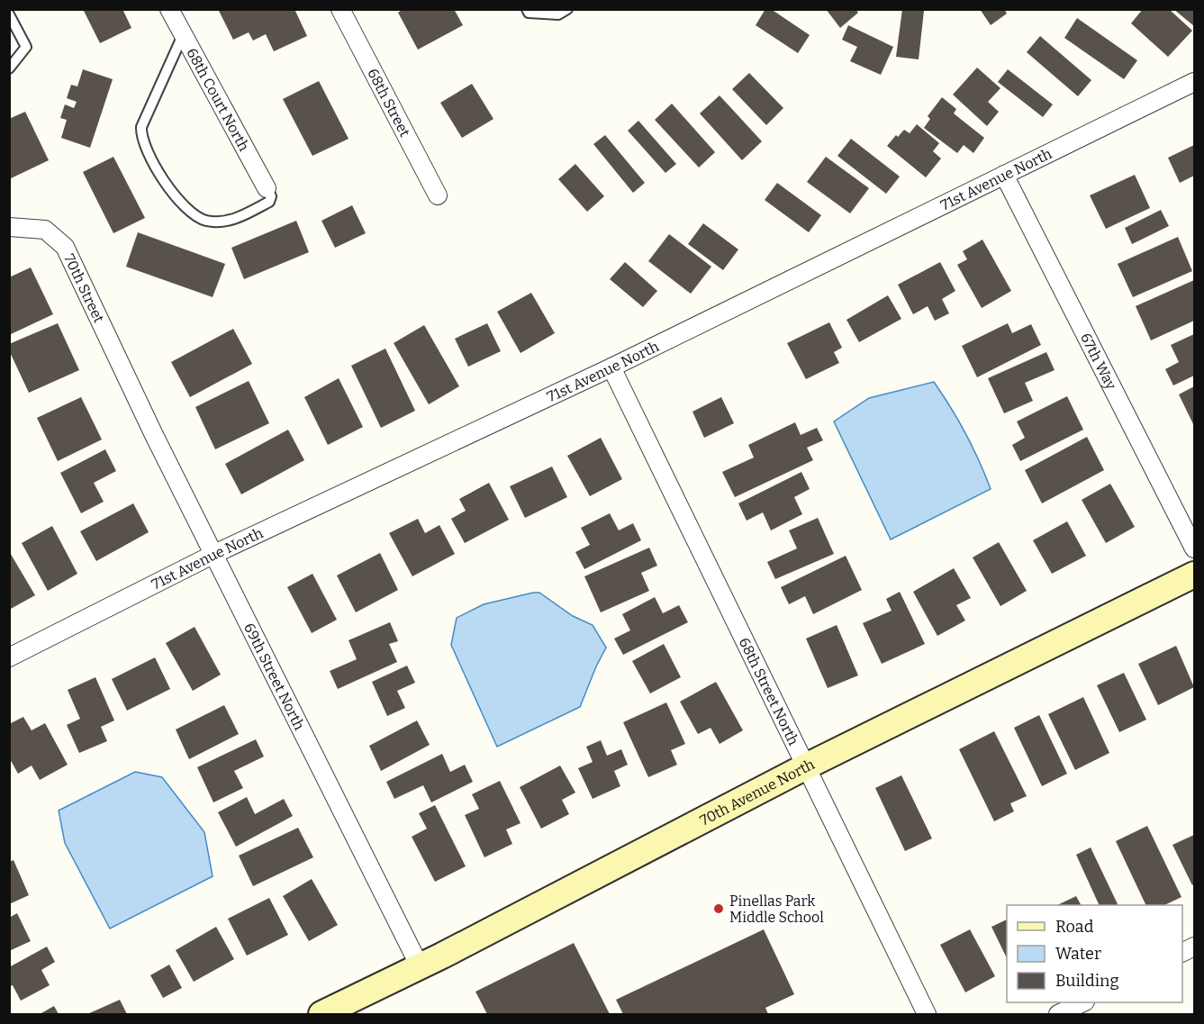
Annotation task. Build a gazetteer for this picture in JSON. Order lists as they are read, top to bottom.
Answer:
{
  "streets": {
    "street": [
      "68th Court North",
      "68th Street",
      "71st Avenue North",
      "70th Street",
      "67th Way",
      "69th Street North",
      "68th Street North",
      "70th Avenue North"
    ]
  },
  "crossings": [
    ["71st Avenue North", "67th Way"],
    ["71st Avenue North", "69th Street North"],
    ["71st Avenue North", "68th Street North"],
    ["70th Street", "69th Street North"],
    ["69th Street North", "70th Avenue North"],
    ["68th Street North", "70th Avenue North"]
  ],
  "places": ["Pinellas Park Middle School"],
  "legend": ["Road", "Water", "Building"]
}
